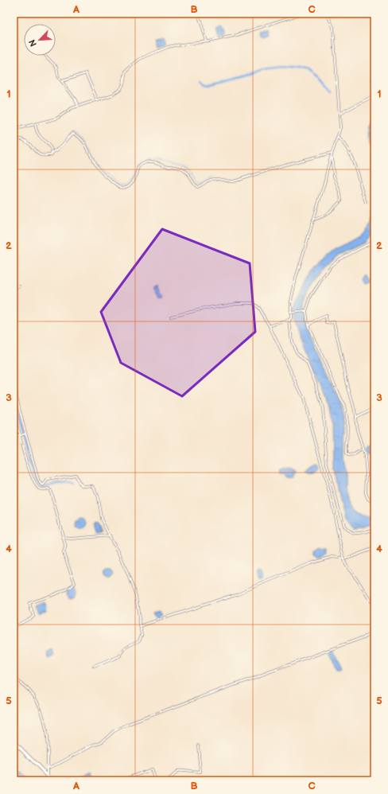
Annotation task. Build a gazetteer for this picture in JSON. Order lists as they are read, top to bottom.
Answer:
{
  "north": "bottom left",
  "grid": {
    "columns": ["A", "B", "C"],
    "rows": [
      "1",
      "2",
      "3",
      "4",
      "5"
    ]
  }
}
